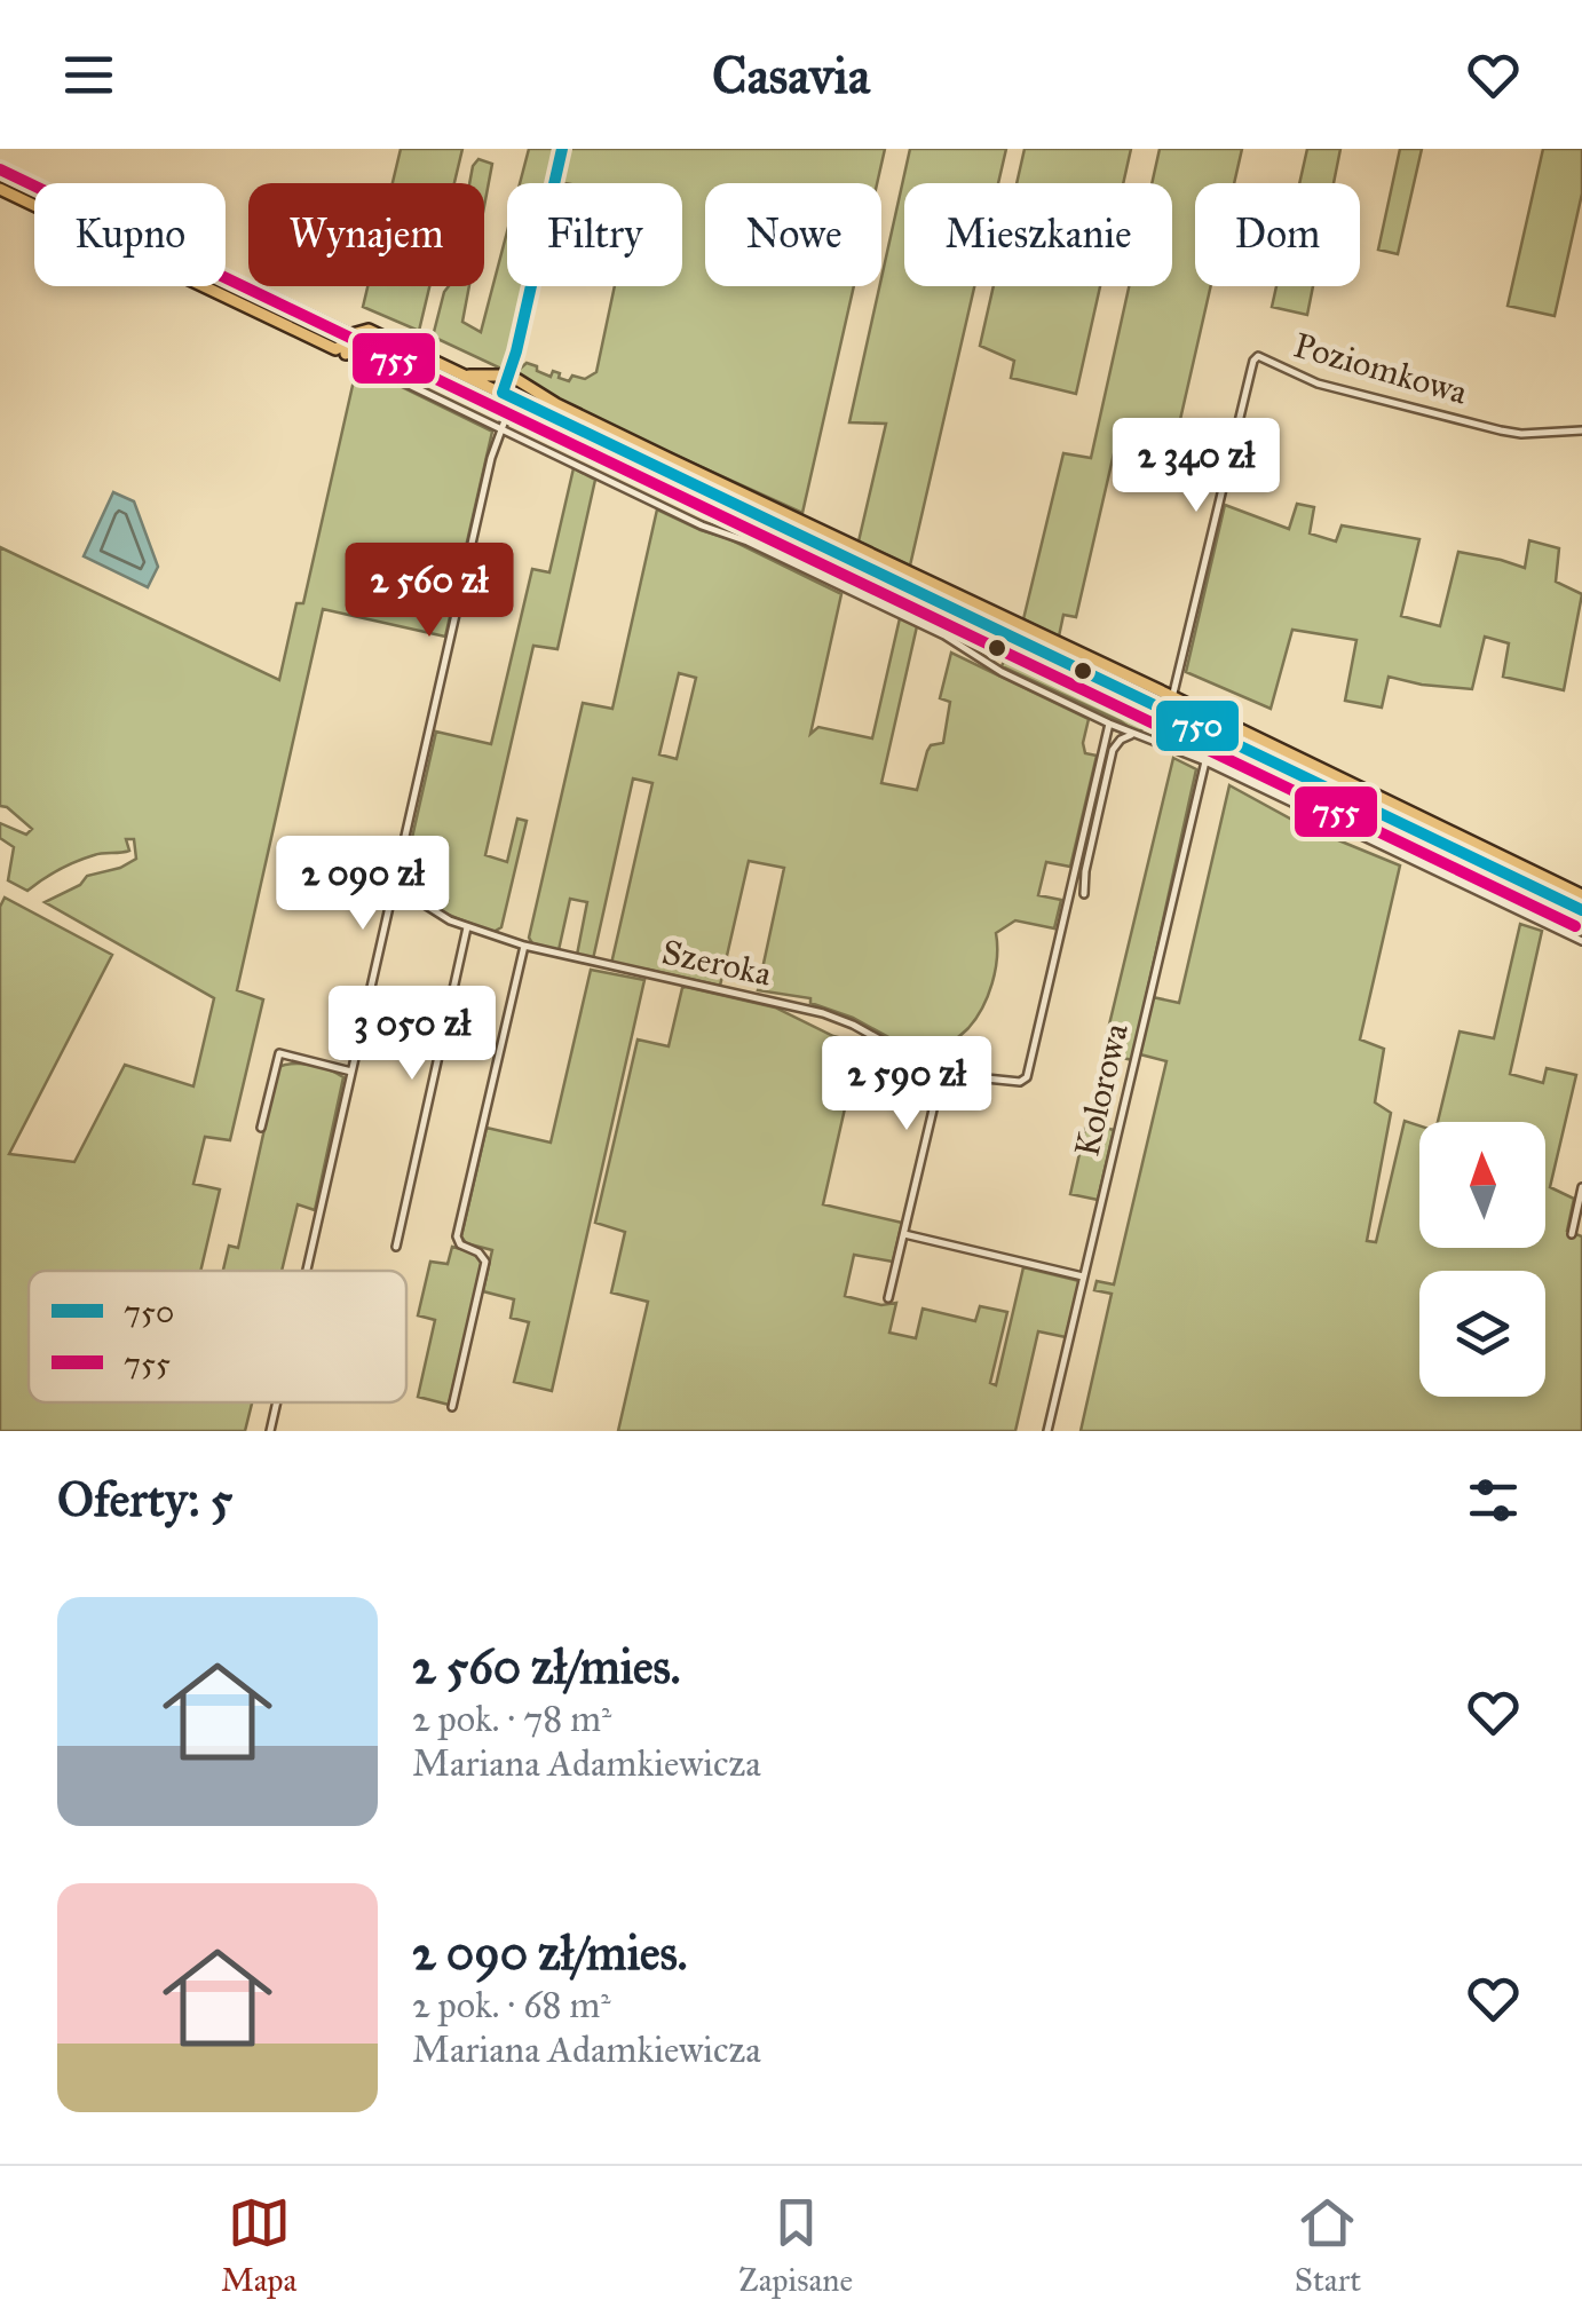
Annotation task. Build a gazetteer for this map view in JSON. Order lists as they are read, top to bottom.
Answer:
{
  "streets": {
    "street": ["Poziomkowa", "Szeroka", "Kolorowa"]
  },
  "lines": ["transit line 750", "transit line 755"],
  "legend": ["750", "755"],
  "north": "top",
  "page": {
    "header": "Casavia",
    "chip": [
      "Kupno",
      "Wynajem",
      "Filtry",
      "Nowe",
      "Mieszkanie",
      "Dom"
    ],
    "price": [
      "2 340 zł",
      "2 560 zł",
      "2 090 zł",
      "3 050 zł",
      "2 590 zł"
    ],
    "heading": "Oferty: 5",
    "list": [
      {
        "name": "2 560 zł/mies.",
        "note": "2 pok. · 78 m² · Mariana Adamkiewicza"
      },
      {
        "name": "2 090 zł/mies.",
        "note": "2 pok. · 68 m² · Mariana Adamkiewicza"
      }
    ],
    "tabs": ["Mapa", "Zapisane", "Start"]
  }
}
